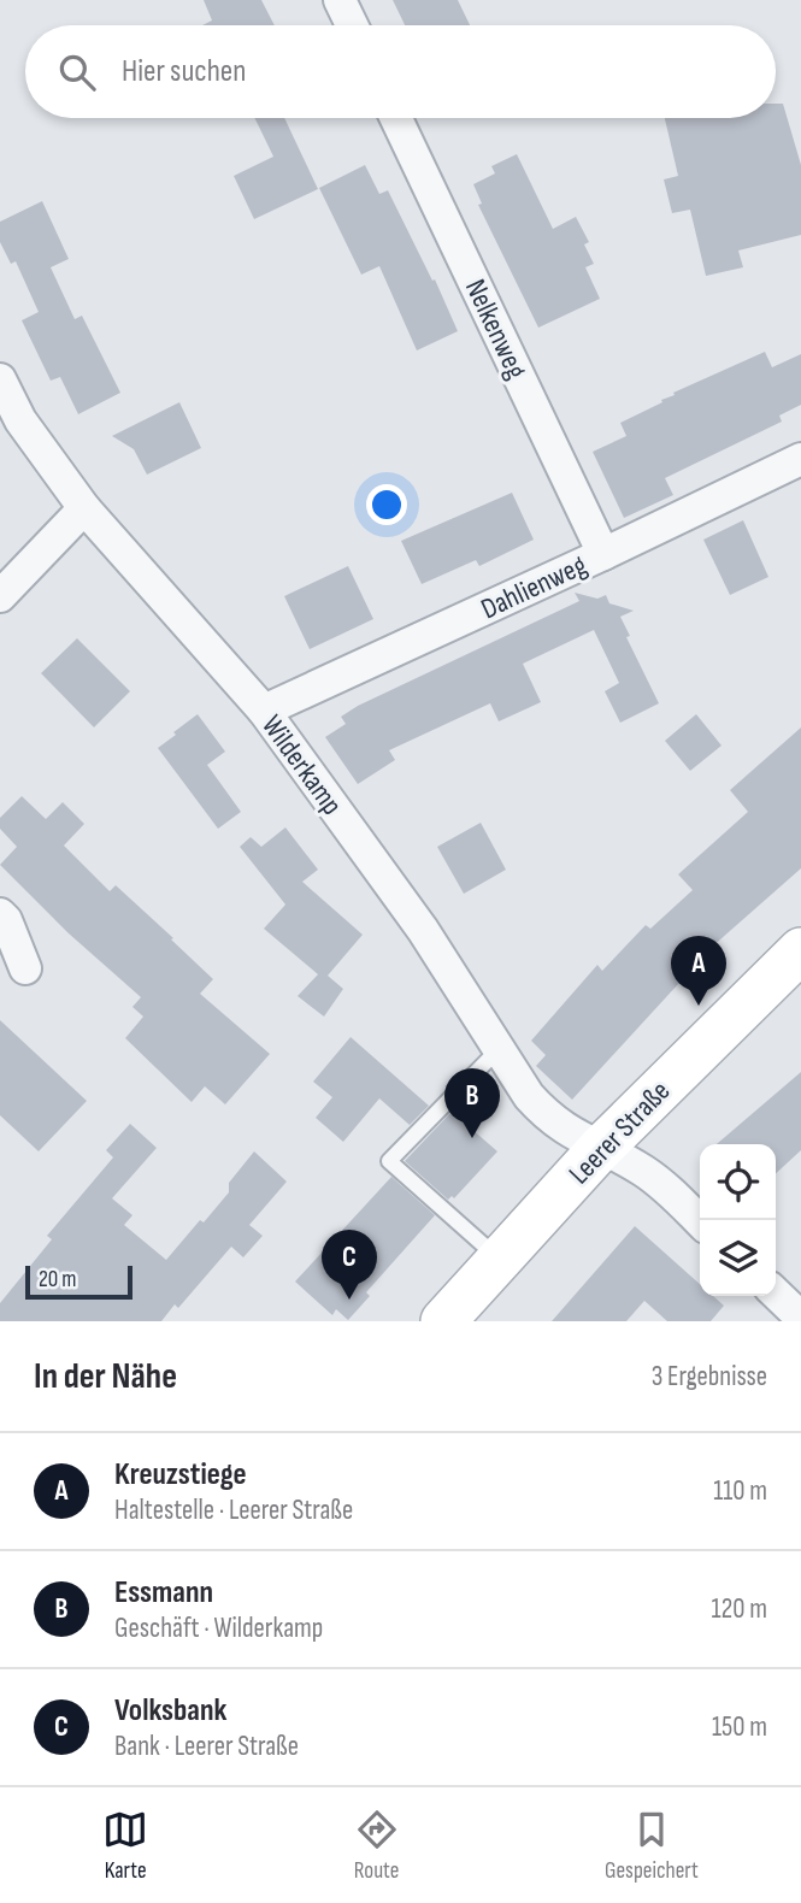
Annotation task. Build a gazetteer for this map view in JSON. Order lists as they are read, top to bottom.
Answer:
{
  "streets": {
    "street": [
      "Nelkenweg",
      "Dahlienweg",
      "Wilderkamp",
      "Leerer Straße"
    ]
  },
  "crossings": [
    ["Nelkenweg", "Dahlienweg"],
    ["Dahlienweg", "Wilderkamp"],
    ["Wilderkamp", "Leerer Straße"]
  ],
  "scale_bar": "20 m",
  "page": {
    "search": "Hier suchen",
    "pins": ["A", "B", "C"],
    "scale": "20 m",
    "heading": ["In der Nähe", "3 Ergebnisse"],
    "list": [
      {
        "mark": "A",
        "name": "Kreuzstiege",
        "note": "Haltestelle · Leerer Straße",
        "value": "110 m"
      },
      {
        "mark": "B",
        "name": "Essmann",
        "note": "Geschäft · Wilderkamp",
        "value": "120 m"
      },
      {
        "mark": "C",
        "name": "Volksbank",
        "note": "Bank · Leerer Straße",
        "value": "150 m"
      }
    ],
    "nav": ["Karte", "Route", "Gespeichert"]
  }
}
